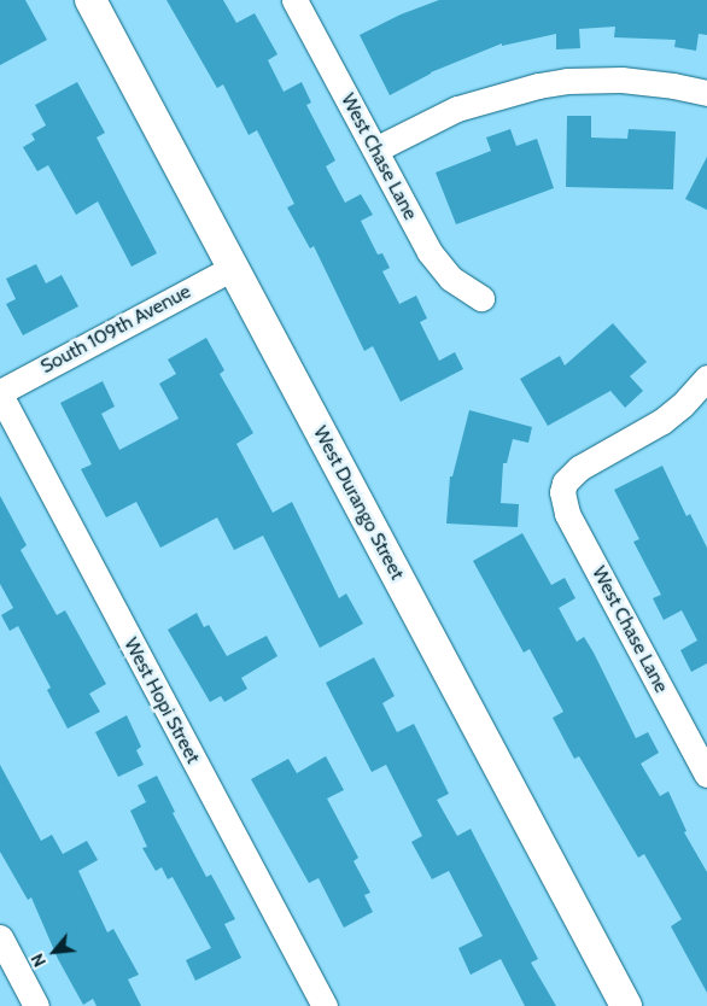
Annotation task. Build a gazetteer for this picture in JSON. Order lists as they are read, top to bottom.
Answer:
{
  "streets": {
    "street": [
      "West Chase Lane",
      "South 109th Avenue",
      "West Durango Street",
      "West Hopi Street"
    ]
  },
  "crossings": [
    ["South 109th Avenue", "West Durango Street"],
    ["South 109th Avenue", "West Hopi Street"]
  ],
  "north": "bottom left"
}
